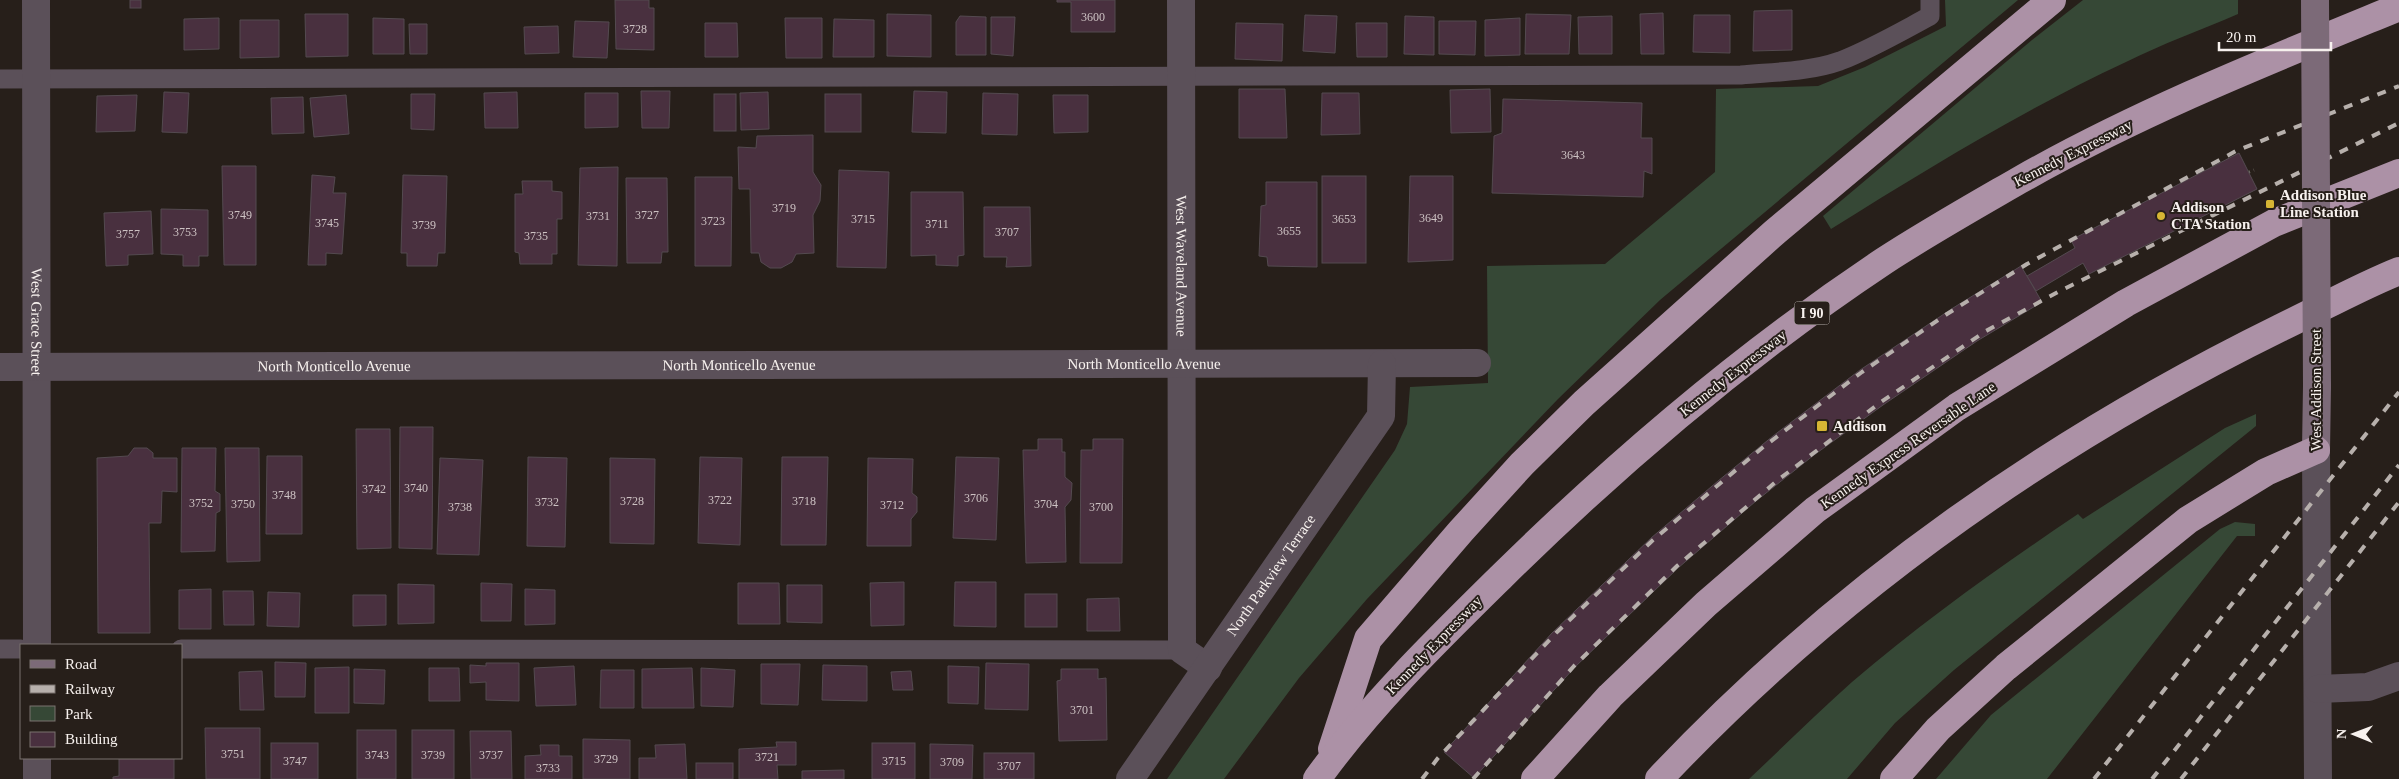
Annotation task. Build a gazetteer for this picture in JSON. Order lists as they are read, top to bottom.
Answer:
{
  "streets": {
    "highway": ["Kennedy Expressway", "I 90", "Kennedy Express Reversable Lane"],
    "main road": ["West Addison Street"],
    "street": [
      "West Waveland Avenue",
      "West Grace Street",
      "North Monticello Avenue",
      "North Parkview Terrace"
    ]
  },
  "crossings": [
    ["West Waveland Avenue", "North Monticello Avenue"],
    ["West Grace Street", "North Monticello Avenue"],
    ["North Monticello Avenue", "North Parkview Terrace"]
  ],
  "places": {
    "transit": ["Addison Blue Line Station", "Addison"],
    "other": ["Addison CTA Station"]
  },
  "house_numbers": [
    "3600",
    "3728",
    "3643",
    "3719",
    "3749",
    "3727",
    "3731",
    "3649",
    "3715",
    "3653",
    "3723",
    "3745",
    "3711",
    "3739",
    "3655",
    "3753",
    "3707",
    "3757",
    "3735",
    "3740",
    "3742",
    "3748",
    "3706",
    "3722",
    "3728",
    "3718",
    "3732",
    "3752",
    "3750",
    "3704",
    "3712",
    "3738",
    "3700",
    "3701",
    "3751",
    "3743",
    "3739",
    "3737",
    "3721",
    "3729",
    "3747",
    "3715",
    "3709",
    "3707",
    "3733"
  ],
  "legend": [
    "Road",
    "Railway",
    "Park",
    "Building"
  ],
  "scale_bar": "20 m",
  "north": "left"
}
